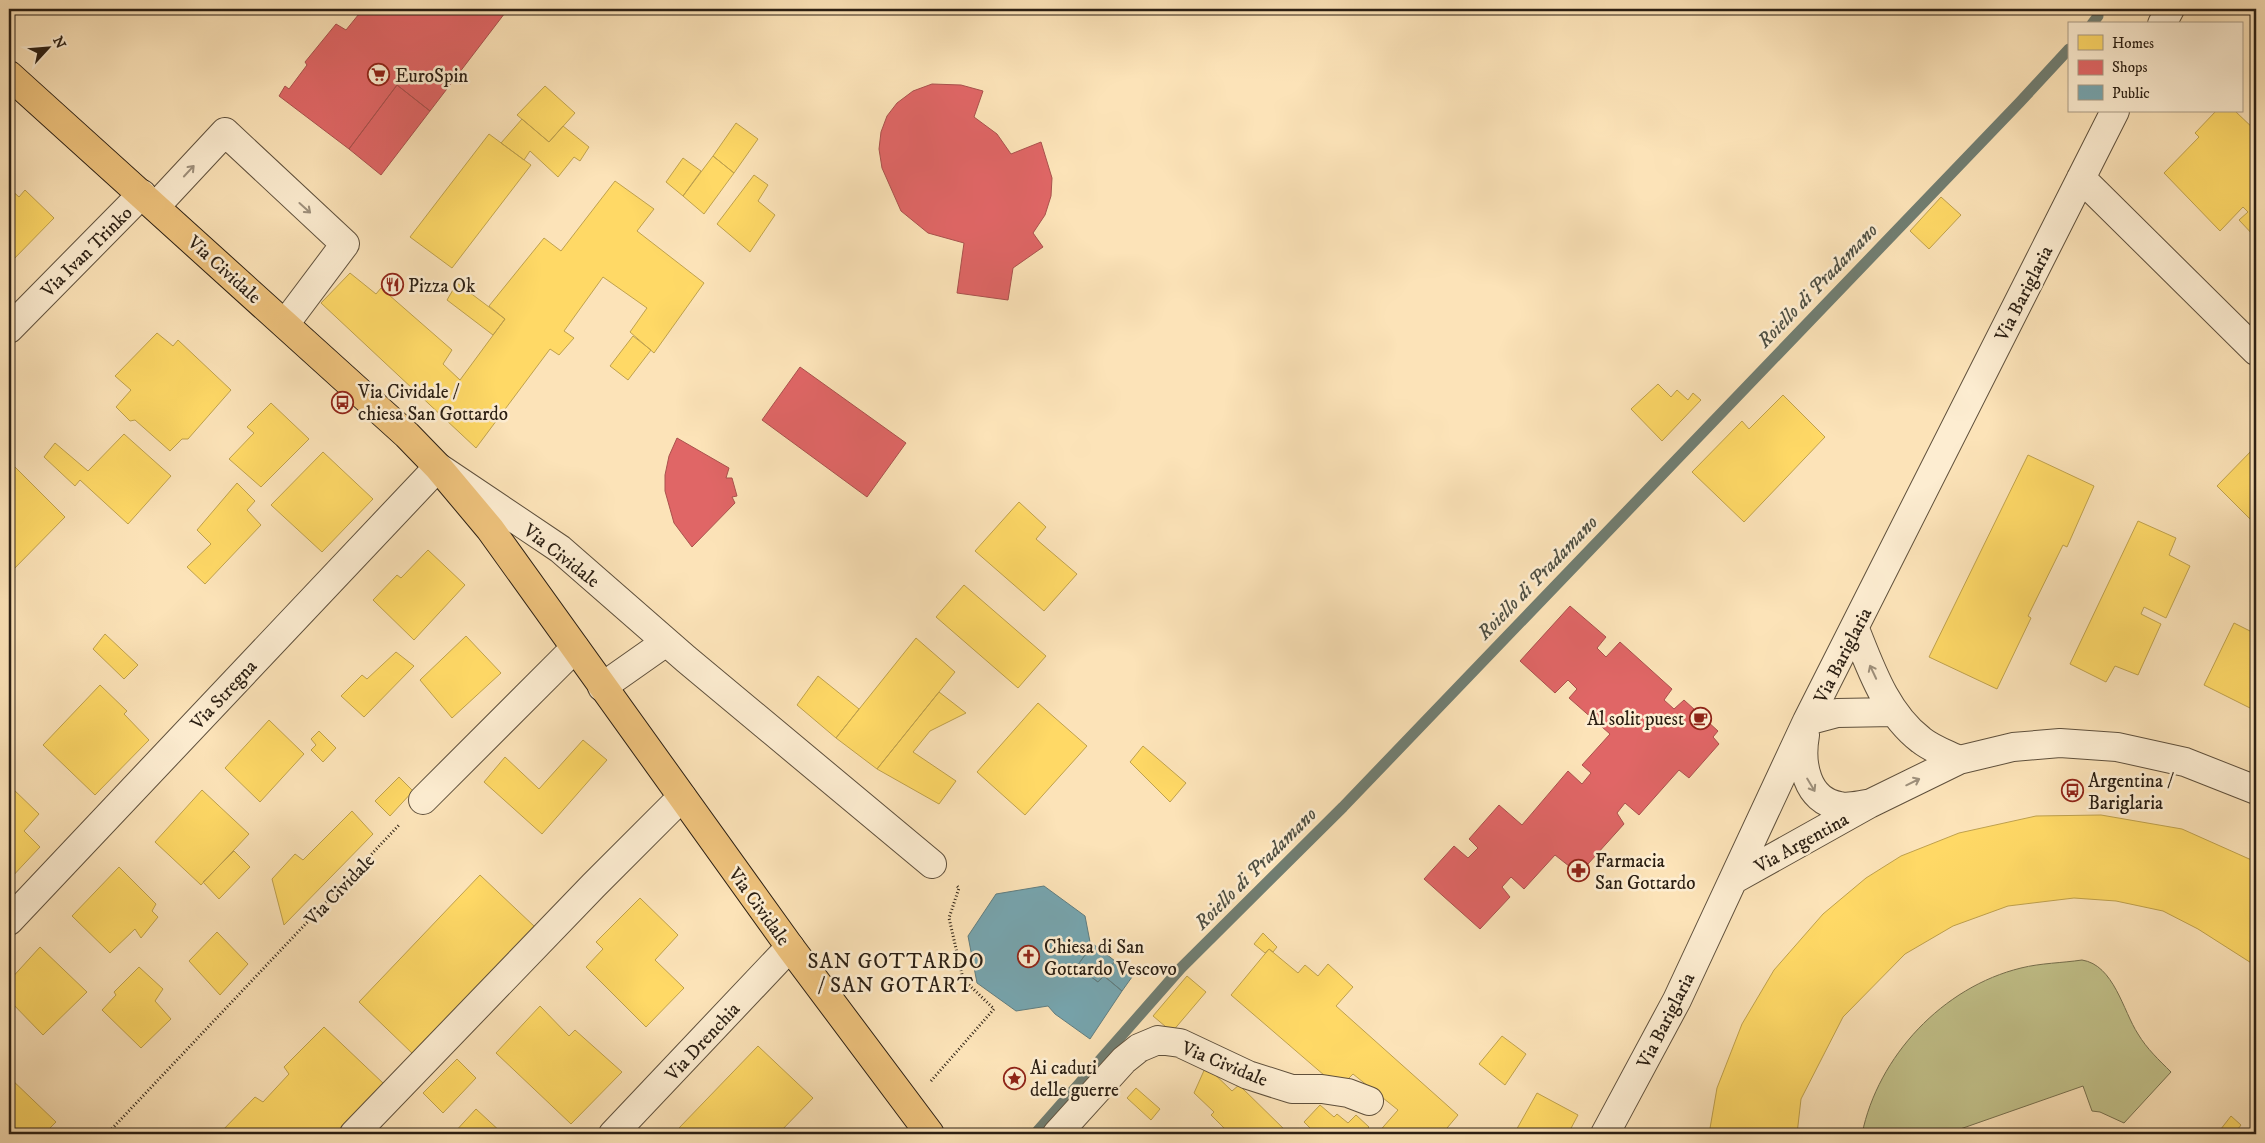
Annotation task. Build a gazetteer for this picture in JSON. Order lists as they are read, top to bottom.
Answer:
{
  "streets": {
    "main road": ["Via Cividale"],
    "street": [
      "Via Ivan Trinko",
      "Via Bariglaria",
      "Via Stregna",
      "Via Argentina",
      "Via Drenchia"
    ]
  },
  "crossings": [
    ["Via Ivan Trinko", "Via Cividale"],
    ["Via Cividale", "Via Stregna"],
    ["Via Cividale", "Via Drenchia"],
    ["Via Bariglaria", "Via Argentina"]
  ],
  "districts": ["SAN GOTTARDO / SAN GOTART"],
  "water": ["Roiello di Pradamano"],
  "places": {
    "supermarket": ["EuroSpin"],
    "restaurant": ["Pizza Ok"],
    "bus stop": ["Via Cividale / chiesa San Gottardo", "Argentina / Bariglaria"],
    "cafe": ["Al solit puest"],
    "pharmacy": ["Farmacia San Gottardo"],
    "church": ["Chiesa di San Gottardo Vescovo"],
    "place": ["Ai caduti delle guerre"]
  },
  "legend": ["Homes", "Shops", "Public"],
  "north": "top right"
}
